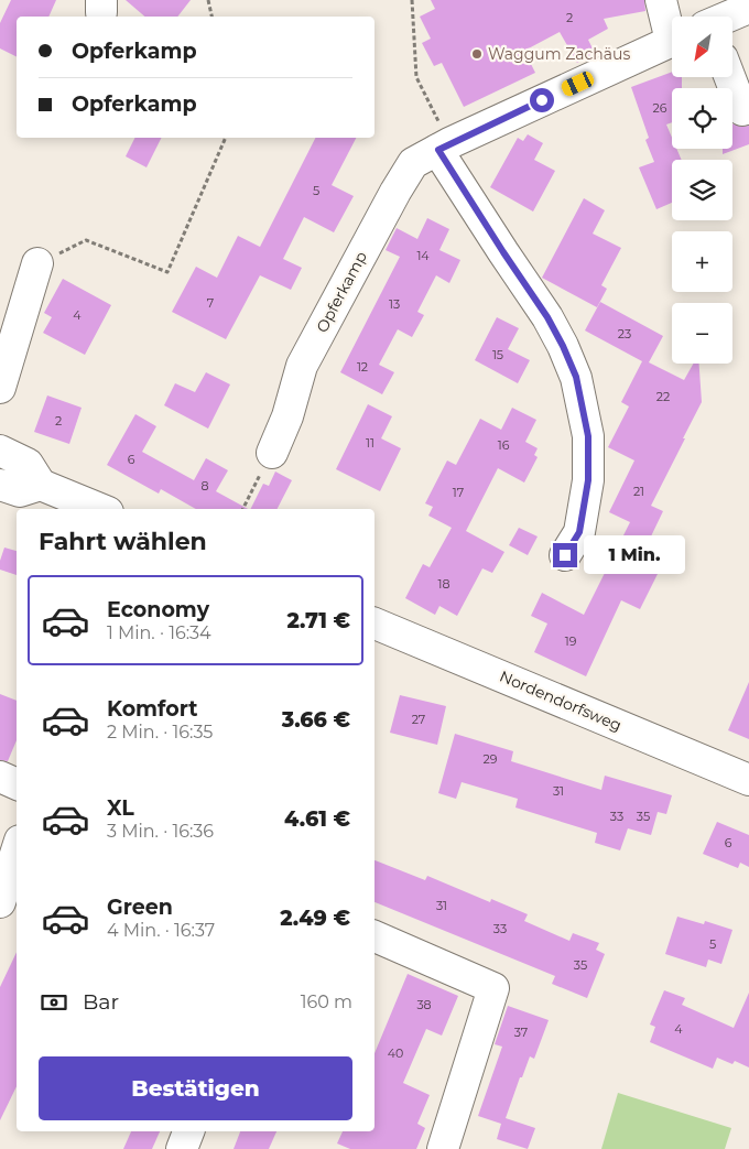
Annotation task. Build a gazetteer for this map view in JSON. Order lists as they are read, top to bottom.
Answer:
{
  "streets": {
    "street": ["Opferkamp", "Nordendorfsweg"]
  },
  "places": ["Waggum Zachäus"],
  "house_numbers": [
    "2",
    "26",
    "5",
    "14",
    "7",
    "13",
    "4",
    "23",
    "15",
    "12",
    "22",
    "2",
    "11",
    "16",
    "6",
    "8",
    "21",
    "17",
    "18",
    "19",
    "27",
    "29",
    "31",
    "33",
    "35",
    "6",
    "31",
    "33",
    "5",
    "35",
    "38",
    "4",
    "37",
    "40"
  ],
  "north": "bottom left",
  "page": {
    "map_buttons": ["+", "−"],
    "banner": ["Opferkamp", "Opferkamp"],
    "heading": "Fahrt wählen",
    "bubble": "1 Min.",
    "list": [
      {
        "name": "Economy",
        "note": "1 Min. · 16:34",
        "value": "2.71 €"
      },
      {
        "name": "Komfort",
        "note": "2 Min. · 16:35",
        "value": "3.66 €"
      },
      {
        "name": "XL",
        "note": "3 Min. · 16:36",
        "value": "4.61 €"
      },
      {
        "name": "Green",
        "note": "4 Min. · 16:37",
        "value": "2.49 €"
      }
    ],
    "pay": ["Bar", "160 m"],
    "buttons": "Bestätigen"
  }
}
